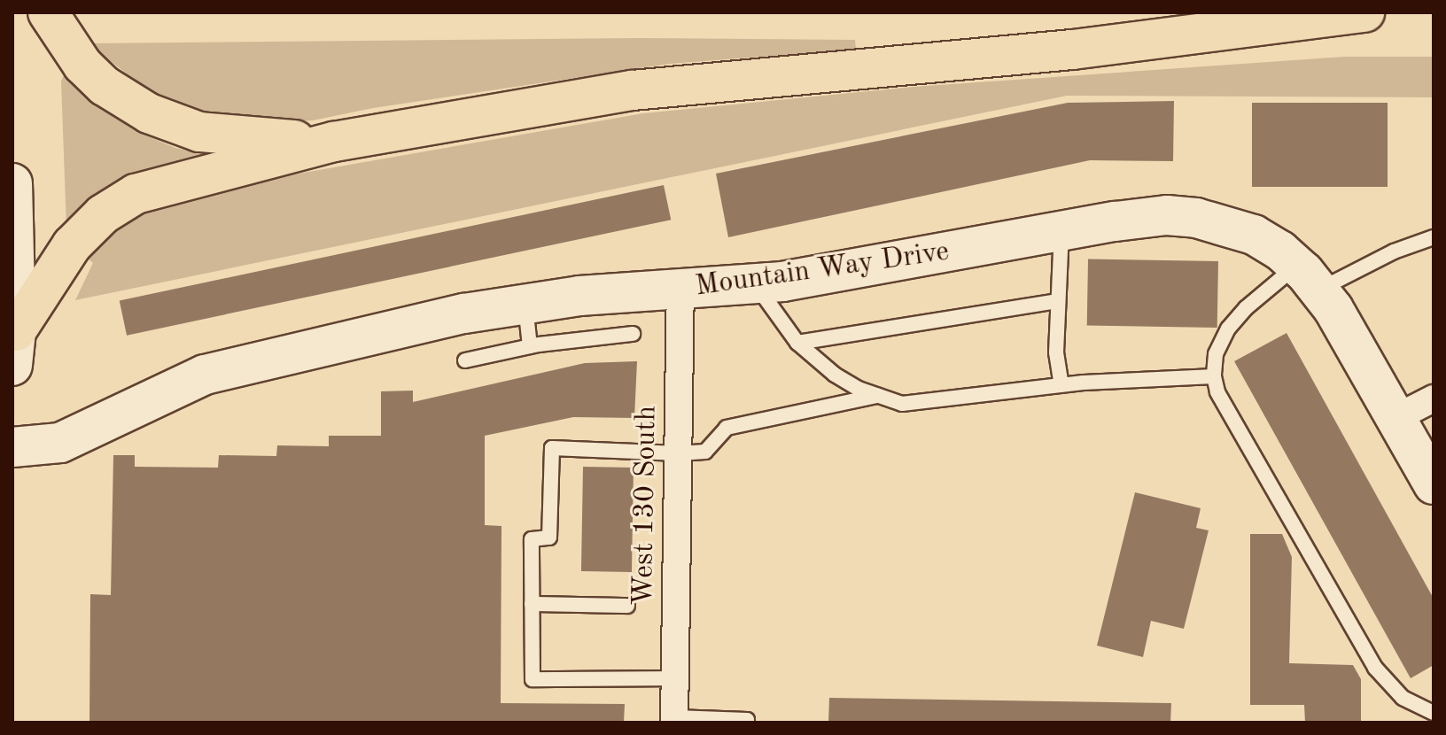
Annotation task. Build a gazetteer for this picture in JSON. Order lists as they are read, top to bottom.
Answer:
{
  "streets": {
    "street": ["Mountain Way Drive", "West 130 South"]
  },
  "crossings": [
    ["Mountain Way Drive", "West 130 South"]
  ]
}
